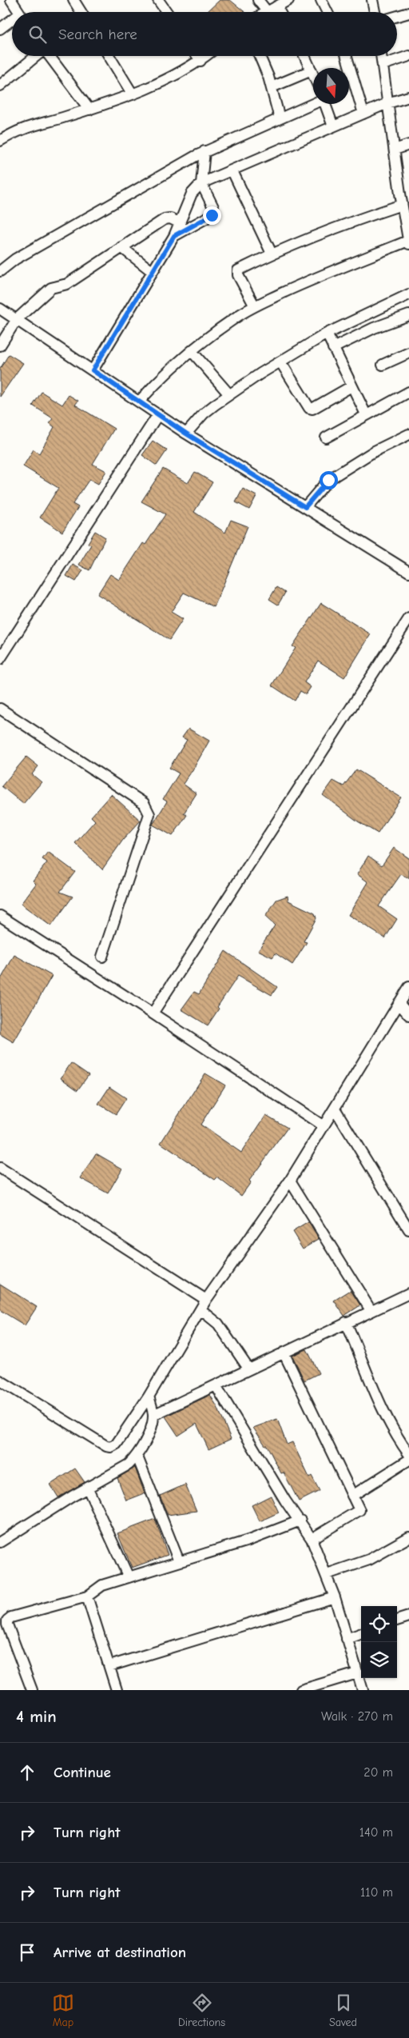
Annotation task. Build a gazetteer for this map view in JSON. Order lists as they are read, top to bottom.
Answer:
{
  "north": "bottom",
  "page": {
    "search": "Search here",
    "heading": ["4 min", "Walk · 270 m"],
    "list": [
      ["Continue", "20 m"],
      ["Turn right", "140 m"],
      ["Turn right", "110 m"],
      "Arrive at destination"
    ],
    "nav": ["Map", "Directions", "Saved"]
  }
}
